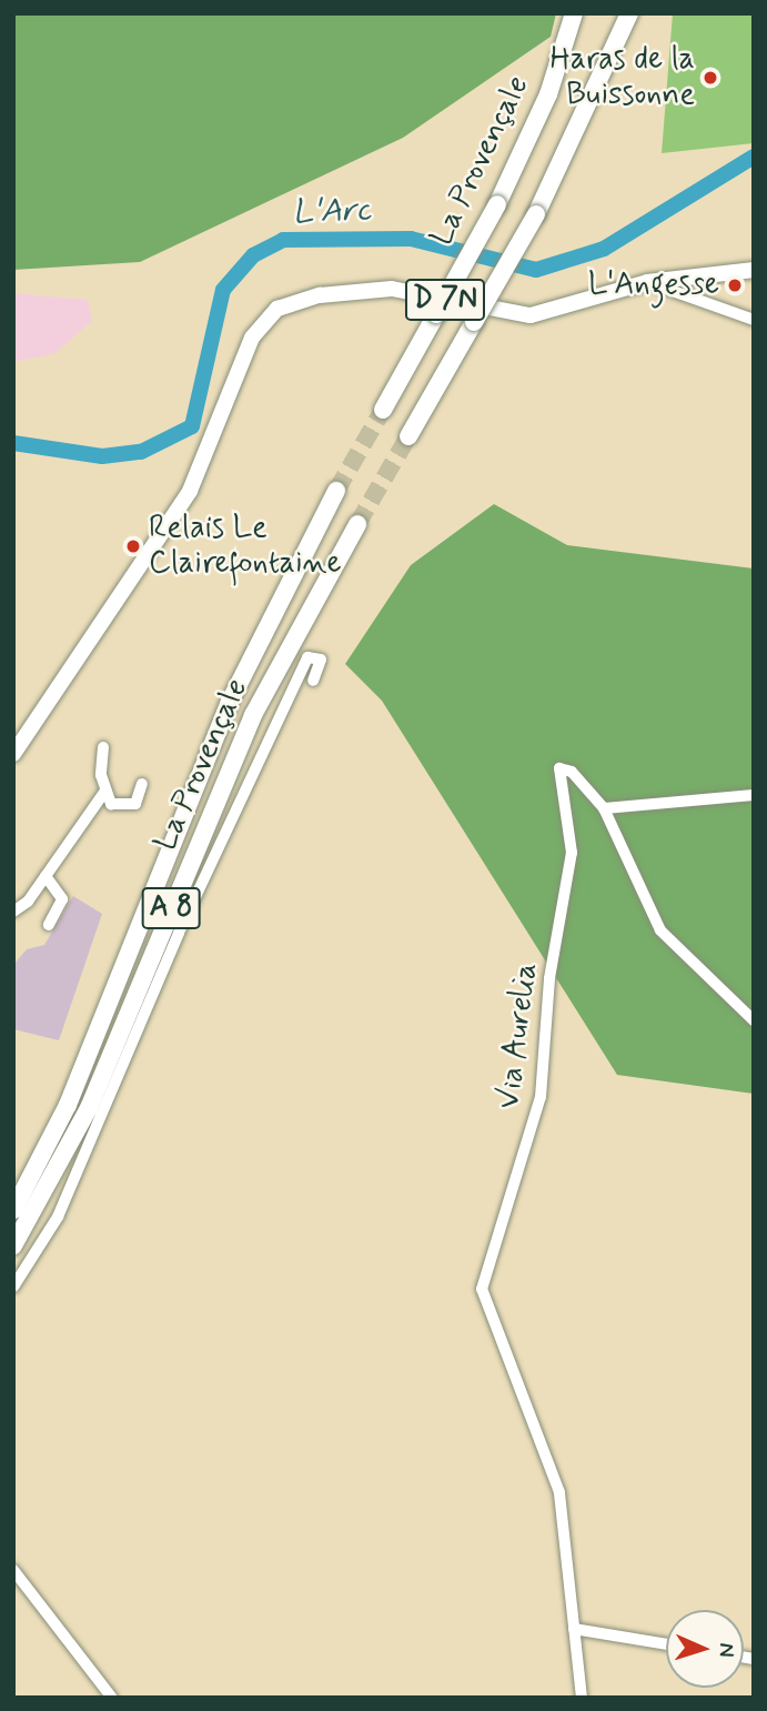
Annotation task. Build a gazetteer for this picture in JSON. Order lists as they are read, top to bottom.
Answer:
{
  "streets": {
    "highway": ["La Provençale", "A 8"],
    "main road": ["D 7N"],
    "street": ["Via Aurelia"]
  },
  "water": ["L'Arc"],
  "places": ["Haras de la Buissonne", "L'Angesse", "Relais Le Clairefontaine"],
  "north": "right"
}
